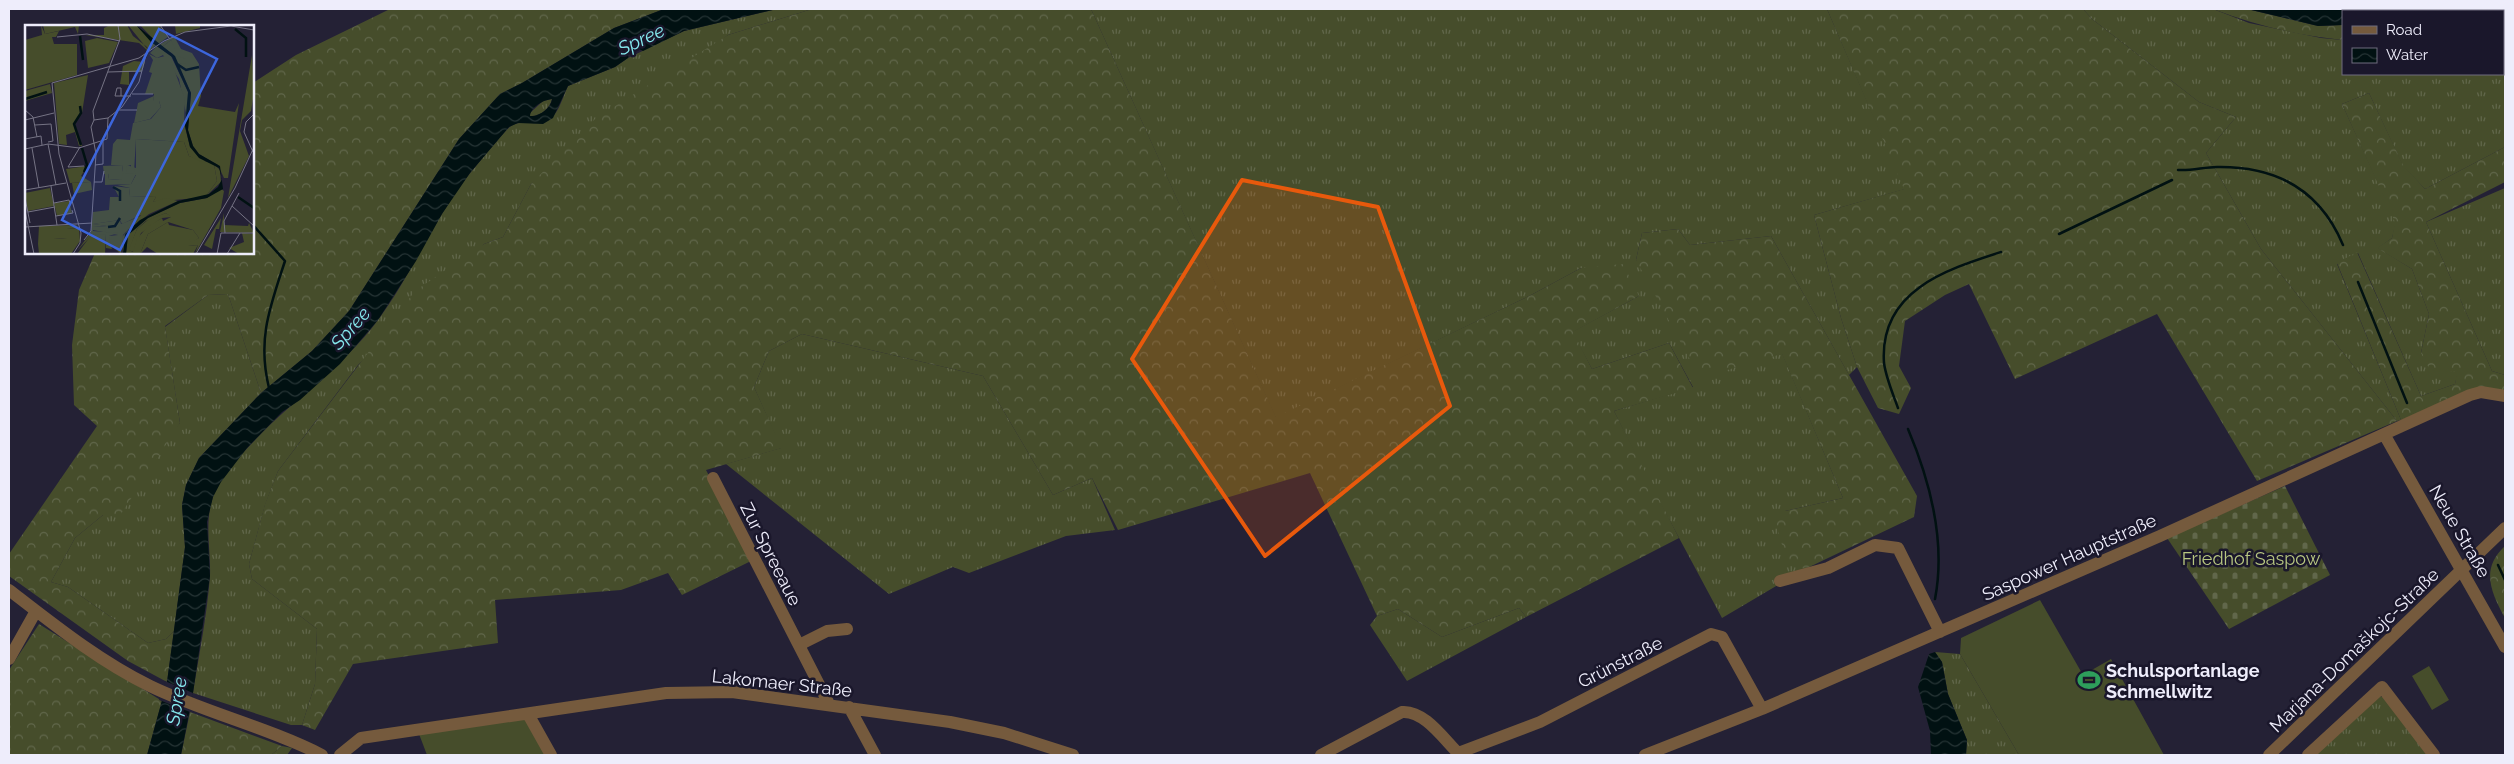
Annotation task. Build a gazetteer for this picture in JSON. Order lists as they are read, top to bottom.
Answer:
{
  "streets": {
    "street": [
      "Neue Straße",
      "Zur Spreeaue",
      "Saspower Hauptstraße",
      "Marjana-Domaškojc-Straße",
      "Grünstraße",
      "Lakomaer Straße"
    ]
  },
  "crossings": [
    ["Neue Straße", "Saspower Hauptstraße"],
    ["Neue Straße", "Marjana-Domaškojc-Straße"],
    ["Zur Spreeaue", "Lakomaer Straße"],
    ["Saspower Hauptstraße", "Grünstraße"]
  ],
  "water": ["Spree"],
  "parks": ["Friedhof Saspow"],
  "places": {
    "sports": ["Schulsportanlage Schmellwitz"]
  },
  "legend": ["Road", "Water"]
}
